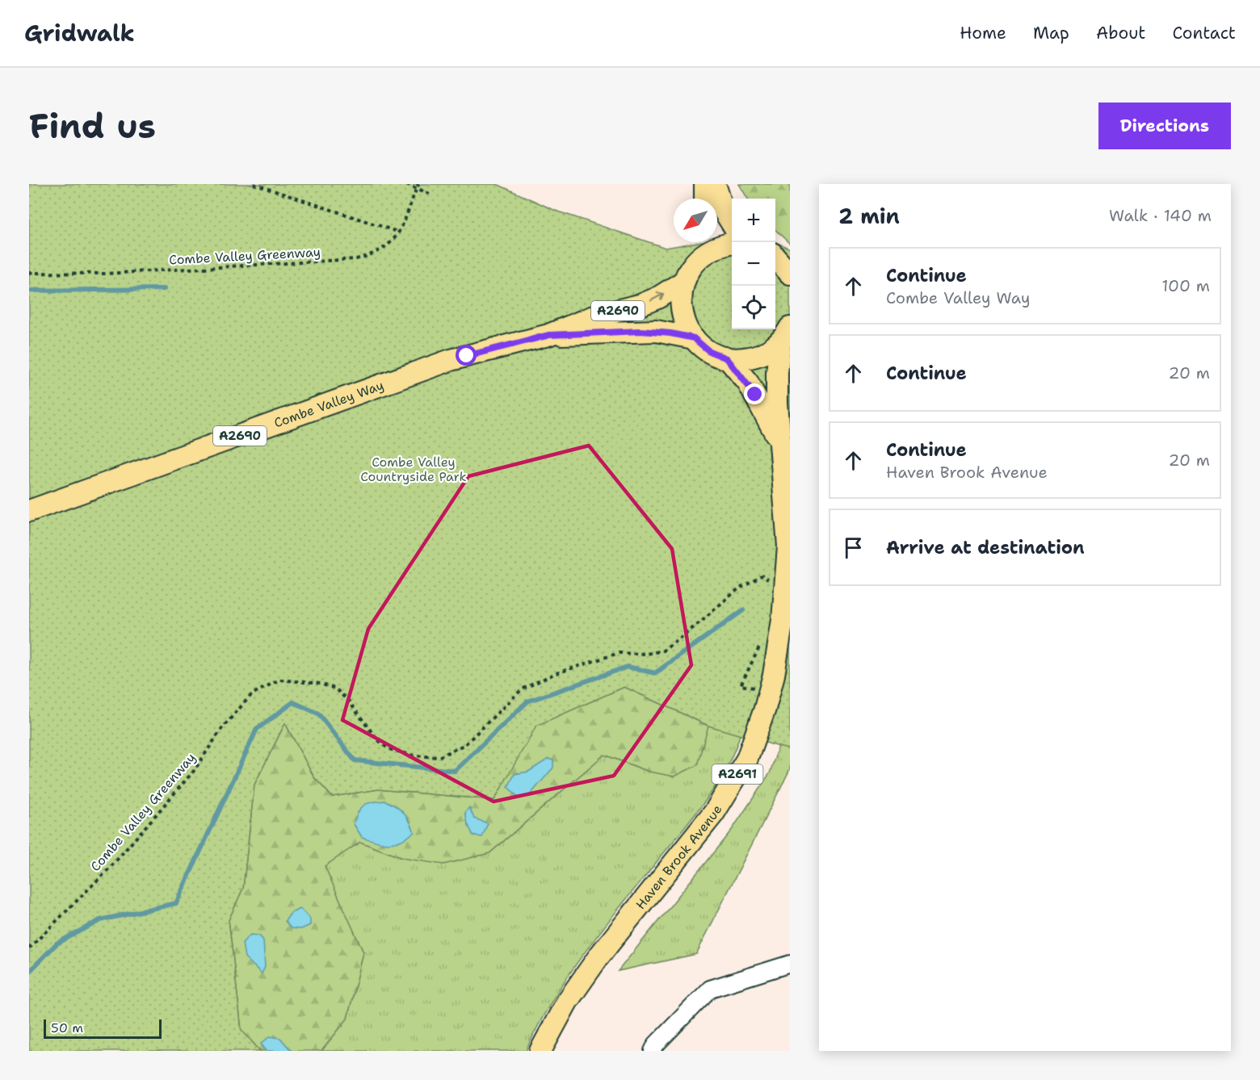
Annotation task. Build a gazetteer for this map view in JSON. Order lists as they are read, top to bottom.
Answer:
{
  "streets": {
    "main road": [
      "A2690",
      "Combe Valley Way",
      "A2691",
      "Haven Brook Avenue"
    ],
    "path": ["Combe Valley Greenway"]
  },
  "parks": ["Combe Valley Countryside Park"],
  "scale_bar": "50 m",
  "north": "bottom left",
  "page": {
    "header": "Gridwalk",
    "nav": [
      "Home",
      "Map",
      "About",
      "Contact"
    ],
    "buttons": "Directions",
    "title": "Find us",
    "heading": ["2 min", "Walk · 140 m"],
    "map_buttons": ["+", "−"],
    "list": [
      ["Continue", "Combe Valley Way", "100 m"],
      ["Continue", "20 m"],
      ["Continue", "Haven Brook Avenue", "20 m"],
      "Arrive at destination"
    ],
    "scale": "50 m"
  }
}
